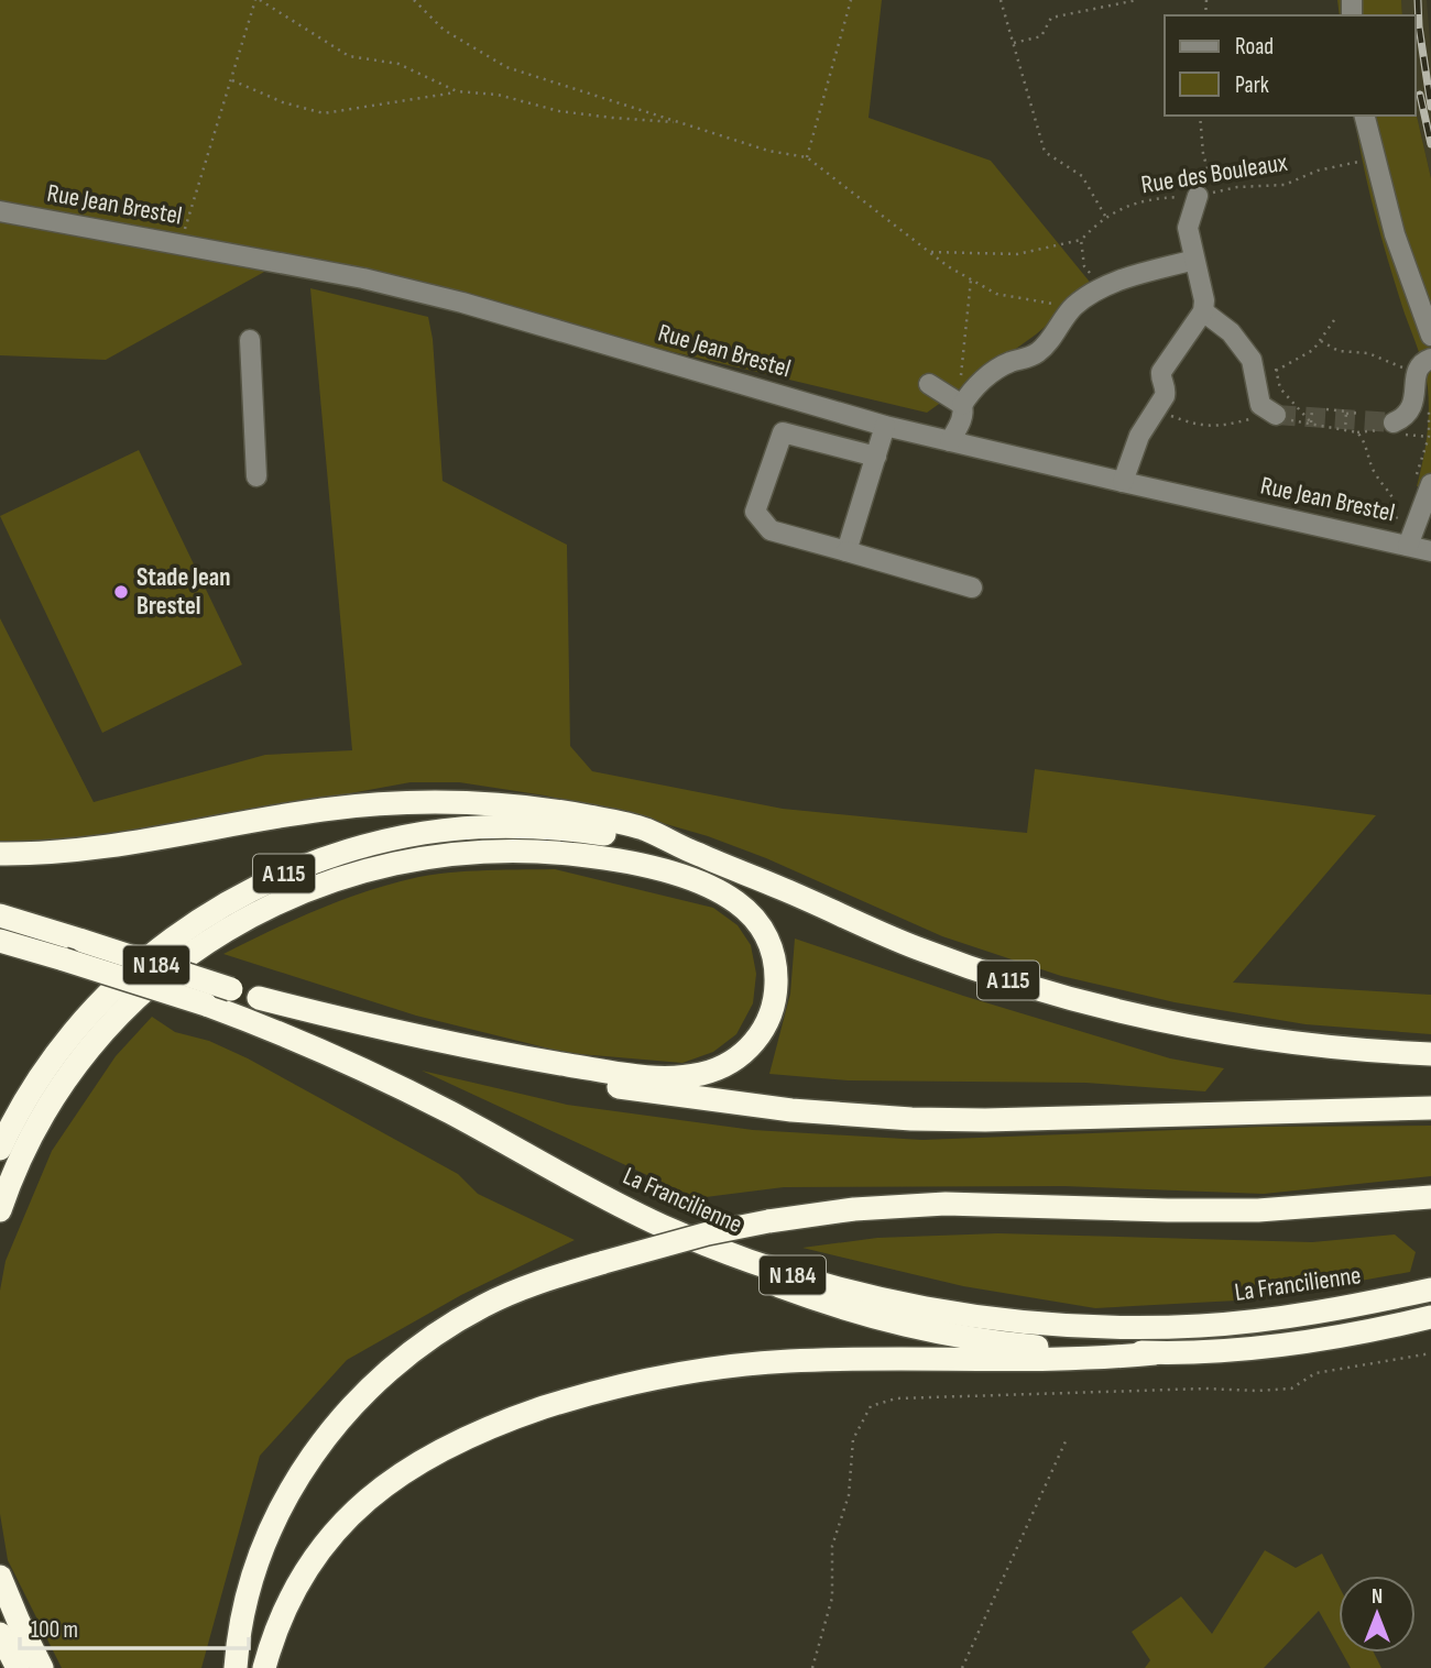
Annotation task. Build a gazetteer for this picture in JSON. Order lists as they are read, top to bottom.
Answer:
{
  "streets": {
    "highway": ["A 115", "N 184", "La Francilienne"],
    "street": ["Rue Jean Brestel"],
    "path": ["Rue des Bouleaux"]
  },
  "places": ["Stade Jean Brestel"],
  "legend": ["Road", "Park"],
  "scale_bar": "100 m",
  "north": "top"
}
